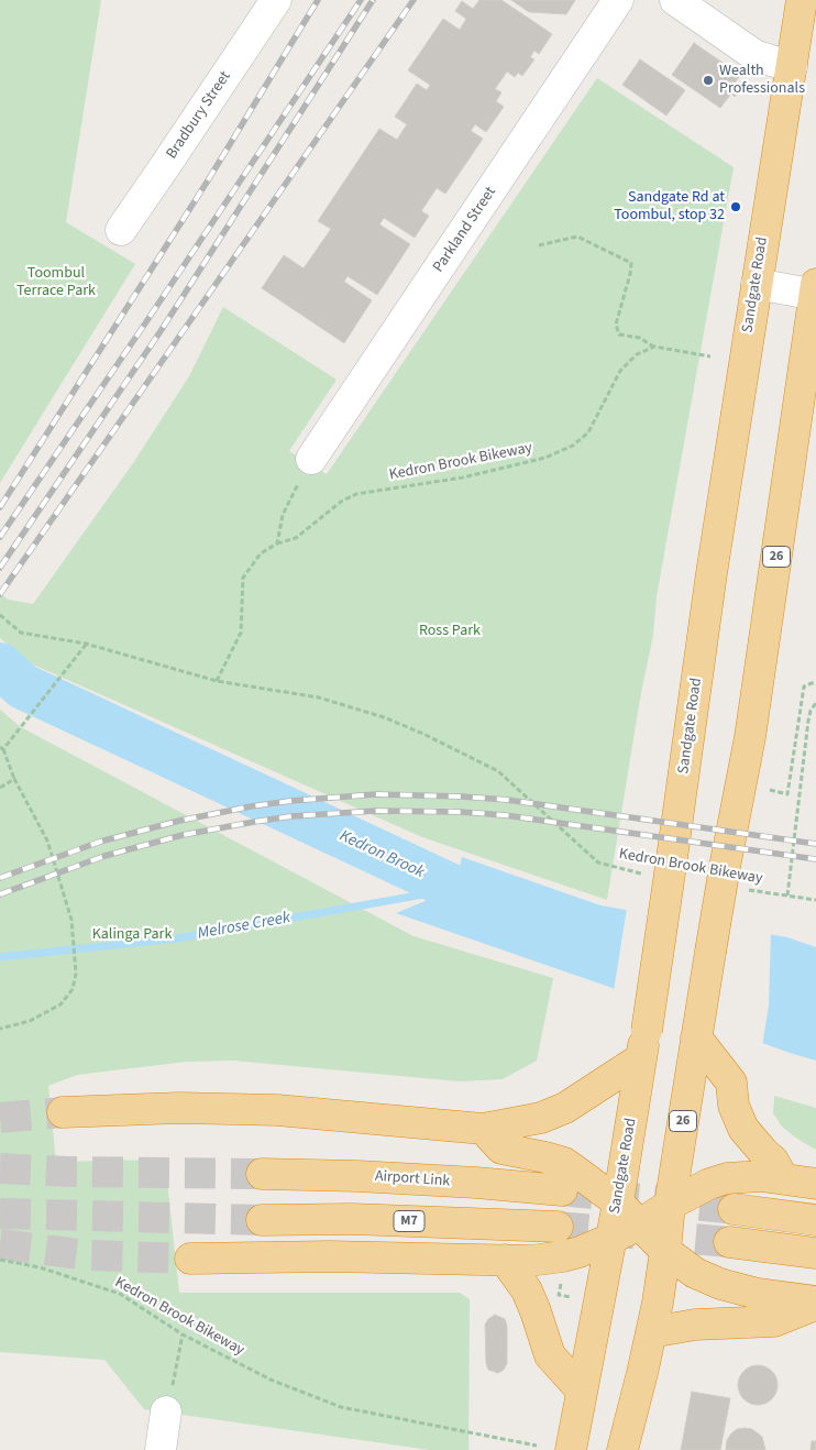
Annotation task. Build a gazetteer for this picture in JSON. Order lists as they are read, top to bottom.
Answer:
{
  "streets": {
    "highway": [
      "Sandgate Road",
      "26",
      "Airport Link",
      "M7"
    ],
    "street": ["Bradbury Street", "Parkland Street"],
    "path": ["Kedron Brook Bikeway"]
  },
  "crossings": [
    ["Sandgate Road", "Kedron Brook Bikeway"]
  ],
  "water": ["Kedron Brook", "Melrose Creek"],
  "parks": ["Toombul Terrace Park", "Ross Park", "Kalinga Park"],
  "places": ["Wealth Professionals", "Sandgate Rd at Toombul, stop 32"]
}
